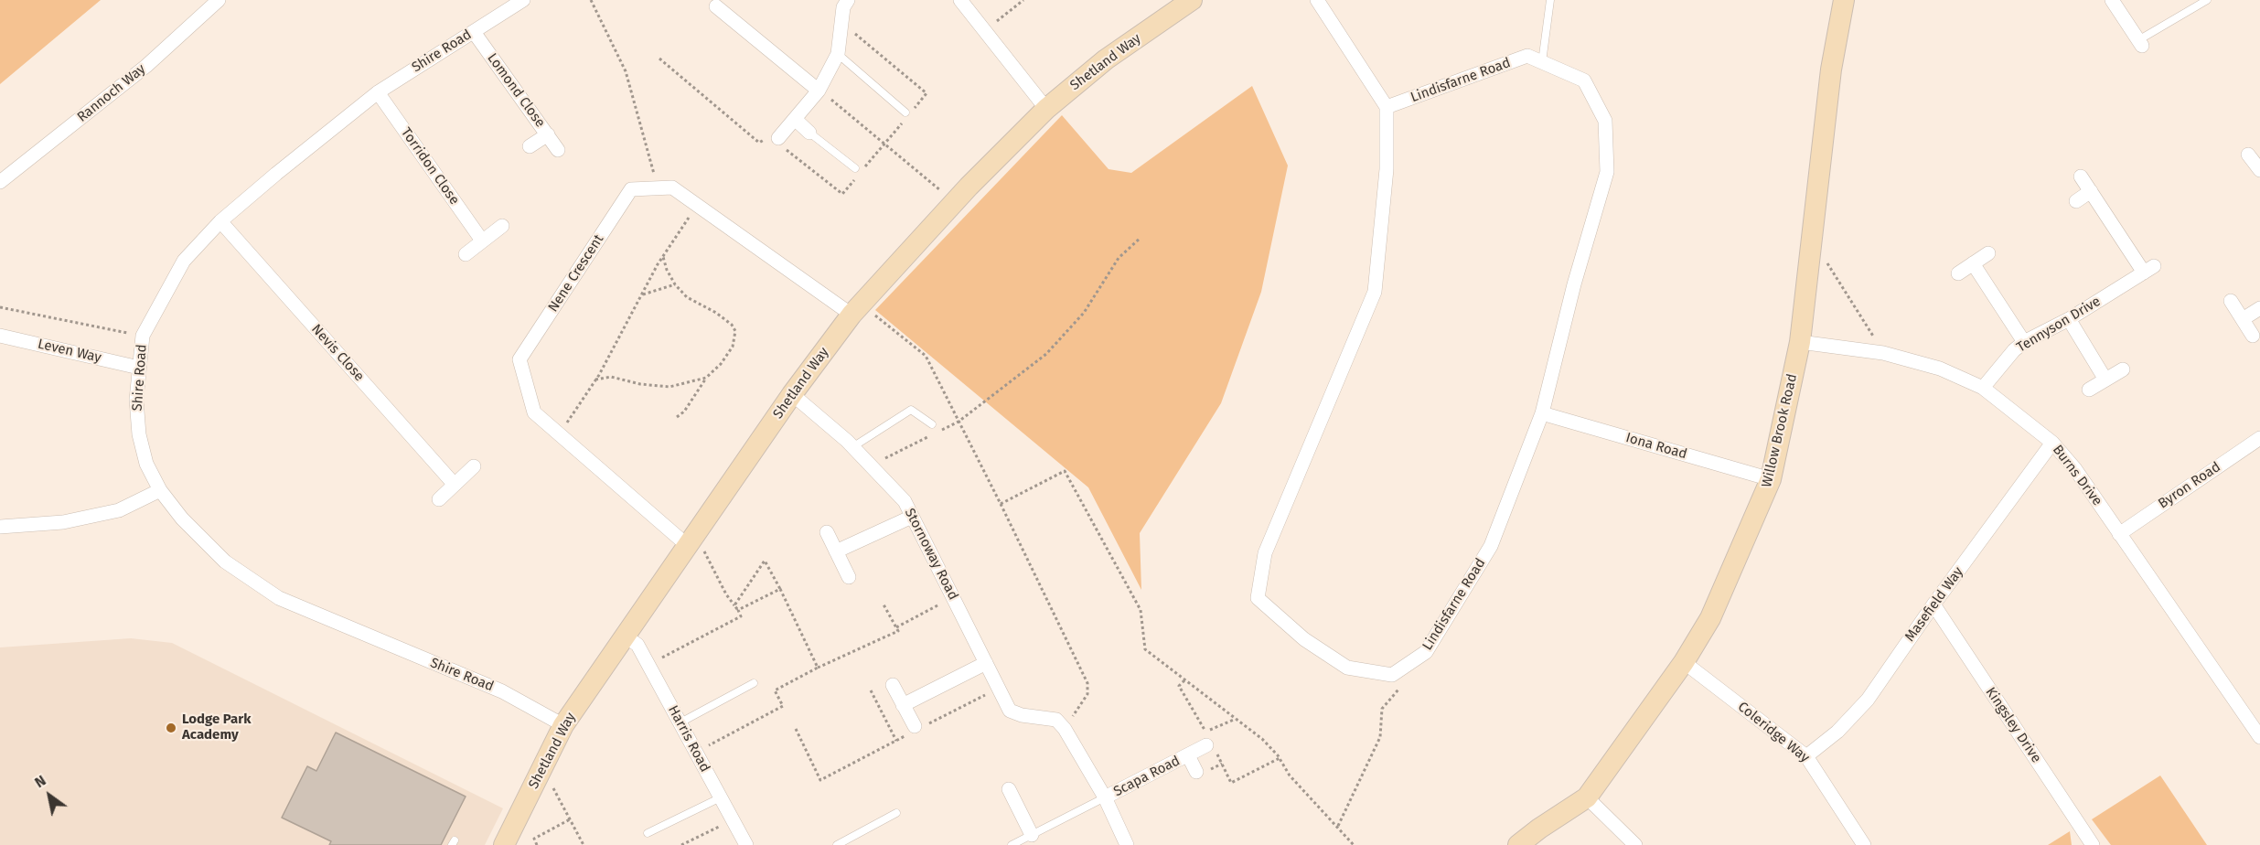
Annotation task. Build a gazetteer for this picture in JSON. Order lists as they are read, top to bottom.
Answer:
{
  "streets": {
    "street": [
      "Shire Road",
      "Shetland Way",
      "Lindisfarne Road",
      "Lomond Close",
      "Rannoch Way",
      "Torridon Close",
      "Nene Crescent",
      "Tennyson Drive",
      "Leven Way",
      "Nevis Close",
      "Willow Brook Road",
      "Iona Road",
      "Burns Drive",
      "Byron Road",
      "Stornoway Road",
      "Masefield Way",
      "Kingsley Drive",
      "Coleridge Way",
      "Harris Road",
      "Scapa Road"
    ]
  },
  "crossings": [
    ["Shire Road", "Shetland Way"],
    ["Shire Road", "Lomond Close"],
    ["Shire Road", "Torridon Close"],
    ["Shire Road", "Leven Way"],
    ["Shire Road", "Nevis Close"],
    ["Shetland Way", "Nene Crescent"],
    ["Shetland Way", "Stornoway Road"],
    ["Shetland Way", "Harris Road"],
    ["Lindisfarne Road", "Iona Road"],
    ["Tennyson Drive", "Burns Drive"],
    ["Willow Brook Road", "Iona Road"],
    ["Willow Brook Road", "Burns Drive"],
    ["Willow Brook Road", "Coleridge Way"],
    ["Burns Drive", "Byron Road"],
    ["Burns Drive", "Masefield Way"],
    ["Masefield Way", "Kingsley Drive"],
    ["Masefield Way", "Coleridge Way"]
  ],
  "places": ["Lodge Park Academy"],
  "north": "top left"
}
